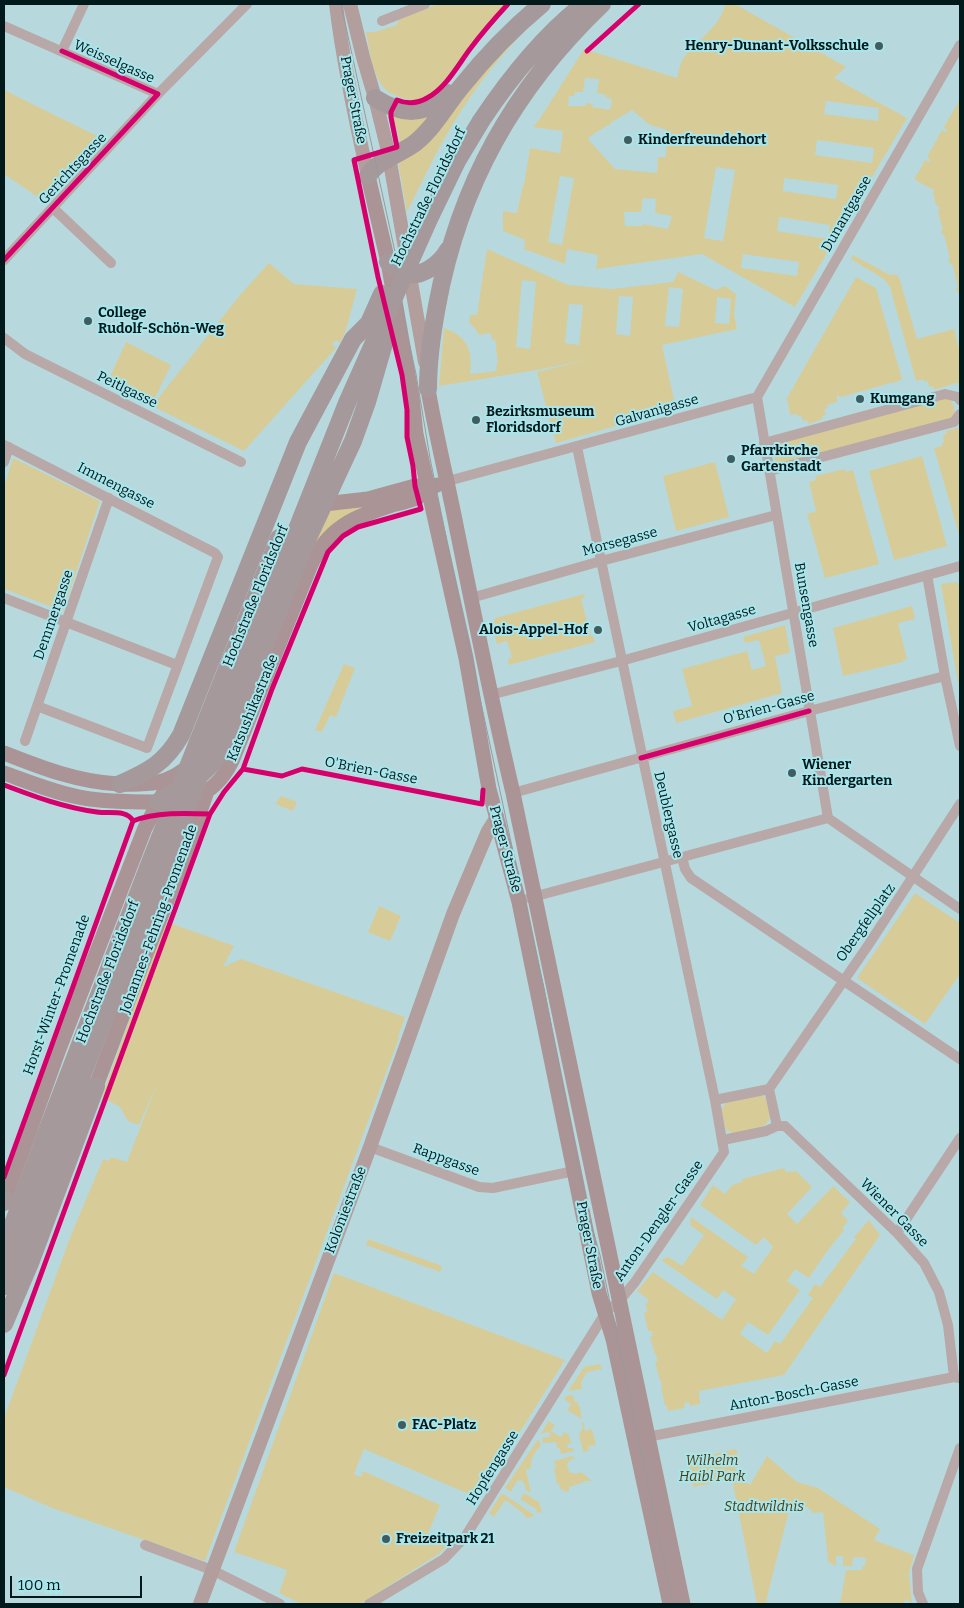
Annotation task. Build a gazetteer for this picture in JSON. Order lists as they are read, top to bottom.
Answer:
{
  "streets": {
    "highway": ["Hochstraße Floridsdorf"],
    "main road": ["Prager Straße", "Katsushikastraße"],
    "street": [
      "Weisselgasse",
      "Gerichtsgasse",
      "Dunantgasse",
      "Peitlgasse",
      "Galvanigasse",
      "Immengasse",
      "Morsegasse",
      "Bunsengasse",
      "Demmergasse",
      "Voltagasse",
      "O'Brien-Gasse",
      "Deublergasse",
      "Obergfellplatz",
      "Horst-Winter-Promenade",
      "Rappgasse",
      "Koloniestraße",
      "Wiener Gasse",
      "Anton-Dengler-Gasse",
      "Anton-Bosch-Gasse",
      "Hopfengasse"
    ],
    "cycle path": ["Johannes-Fehring-Promenade"]
  },
  "crossings": [
    ["Weisselgasse", "Gerichtsgasse"],
    ["Prager Straße", "Galvanigasse"],
    ["Prager Straße", "Morsegasse"],
    ["Prager Straße", "Voltagasse"],
    ["Prager Straße", "Katsushikastraße"],
    ["Prager Straße", "O'Brien-Gasse"],
    ["Prager Straße", "Rappgasse"],
    ["Prager Straße", "Koloniestraße"],
    ["Prager Straße", "Anton-Dengler-Gasse"],
    ["Prager Straße", "Anton-Bosch-Gasse"],
    ["Prager Straße", "Hopfengasse"],
    ["Dunantgasse", "Galvanigasse"],
    ["Dunantgasse", "Bunsengasse"],
    ["Galvanigasse", "Bunsengasse"],
    ["Galvanigasse", "Deublergasse"],
    ["Immengasse", "Demmergasse"],
    ["Morsegasse", "Bunsengasse"],
    ["Morsegasse", "Deublergasse"],
    ["Bunsengasse", "Voltagasse"],
    ["Bunsengasse", "O'Brien-Gasse"],
    ["Voltagasse", "Deublergasse"],
    ["O'Brien-Gasse", "Deublergasse"],
    ["Deublergasse", "Anton-Dengler-Gasse"],
    ["Rappgasse", "Koloniestraße"],
    ["Wiener Gasse", "Anton-Bosch-Gasse"],
    ["Anton-Dengler-Gasse", "Hopfengasse"]
  ],
  "parks": ["Wilhelm Haibl Park", "Stadtwildnis"],
  "places": [
    "Henry-Dunant-Volksschule",
    "Kinderfreundehort",
    "College Rudolf-Schön-Weg",
    "Kumgang",
    "Bezirksmuseum Floridsdorf",
    "Pfarrkirche Gartenstadt",
    "Alois-Appel-Hof",
    "Wiener Kindergarten",
    "FAC-Platz",
    "Freizeitpark 21"
  ],
  "scale_bar": "100 m"
}
